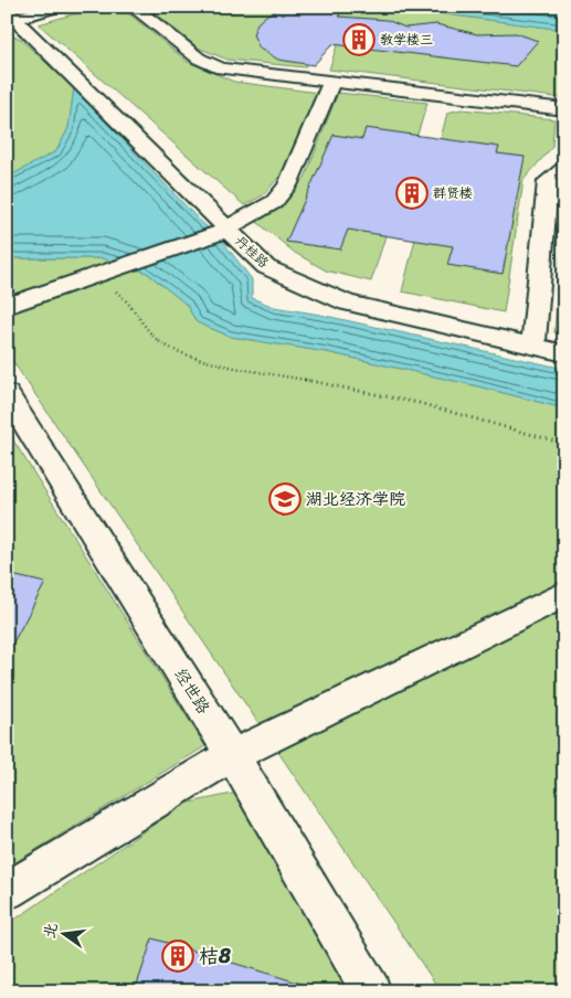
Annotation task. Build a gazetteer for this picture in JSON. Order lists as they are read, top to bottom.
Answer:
{
  "streets": {
    "street": ["丹桂路", "经世路"]
  },
  "places": {
    "building": ["教学楼三", "群贤楼", "桔8"],
    "school or university": ["湖北经济学院"]
  },
  "north": "left"
}
